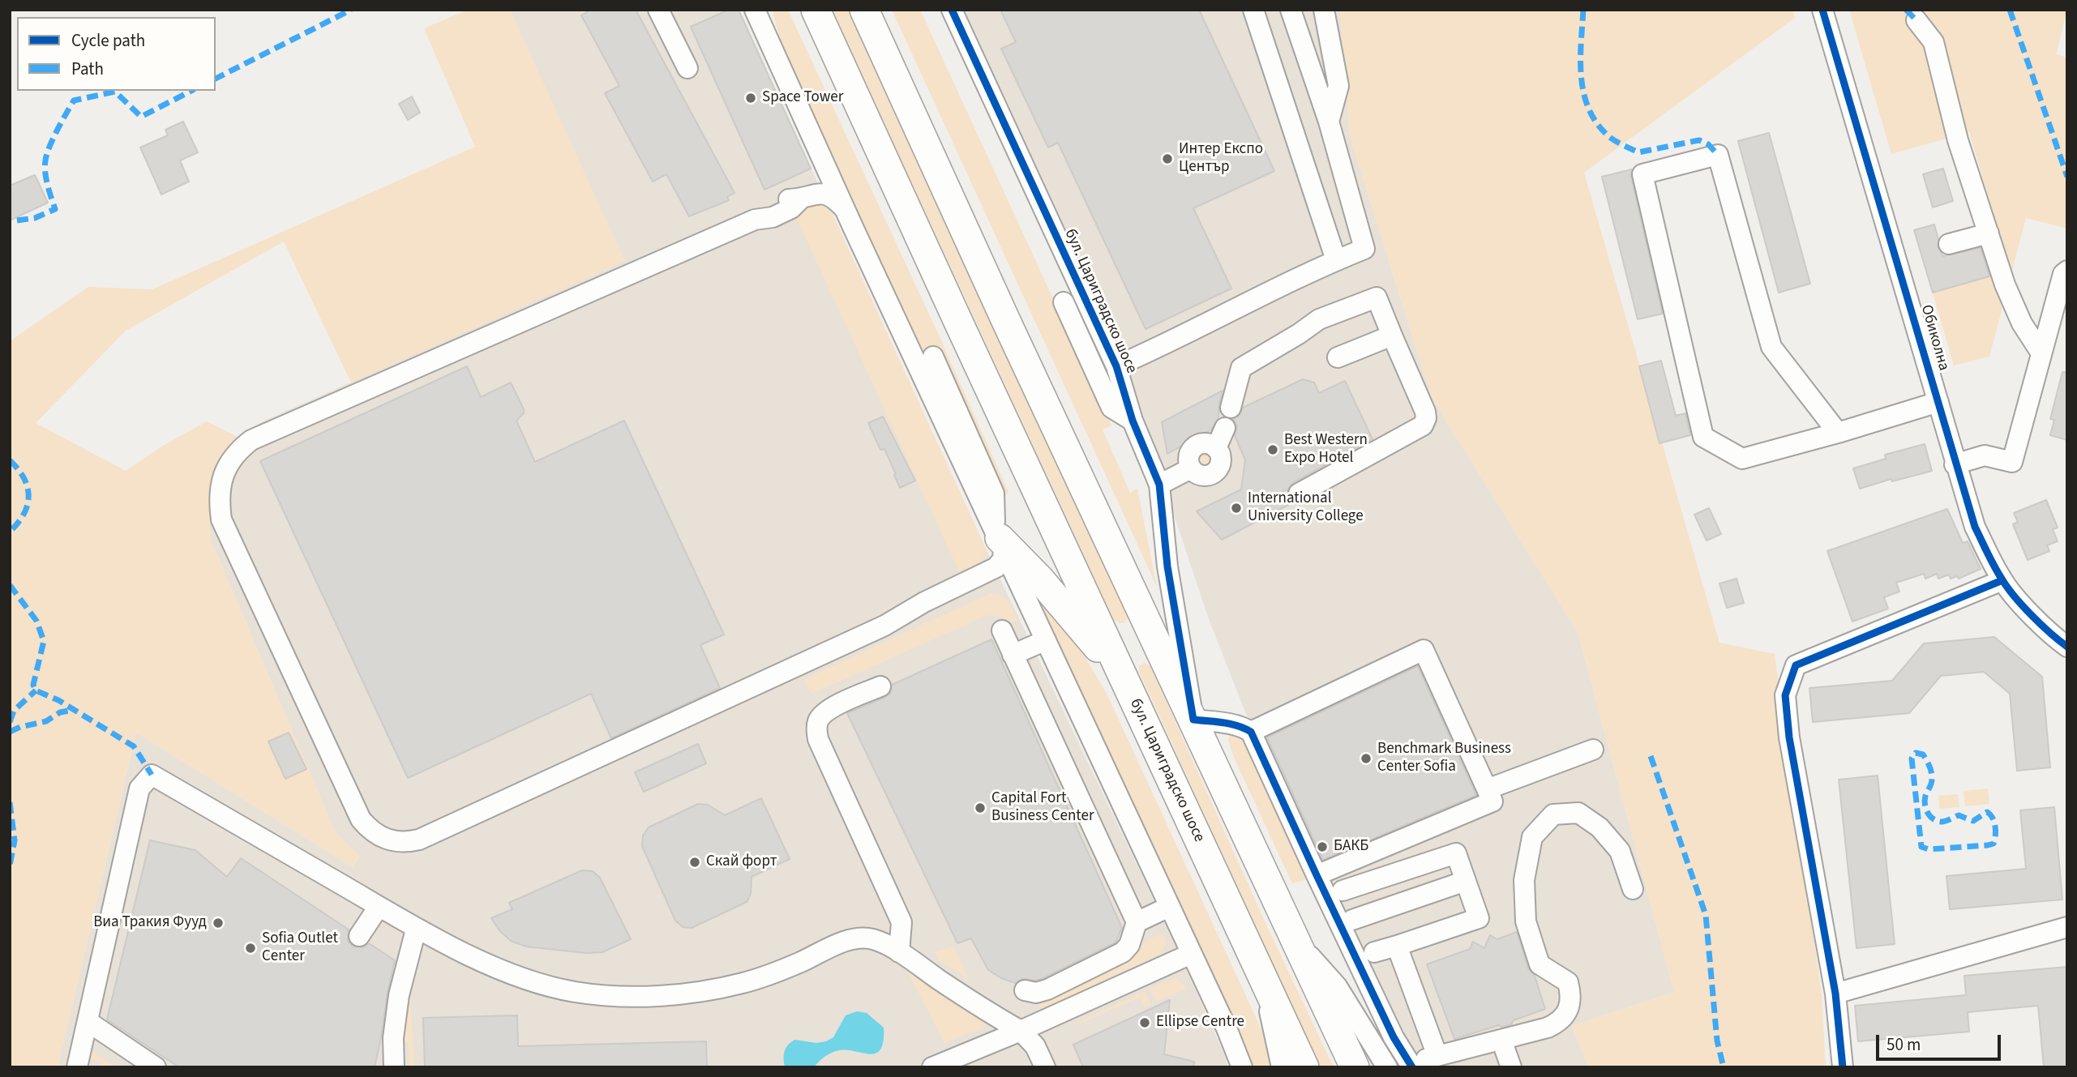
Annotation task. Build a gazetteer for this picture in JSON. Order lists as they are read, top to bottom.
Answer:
{
  "streets": {
    "highway": ["бул. Цариградско шосе"],
    "street": ["Обиколна"]
  },
  "places": [
    "Space Tower",
    "Интер Експо Център",
    "Best Western Expo Hotel",
    "International University College",
    "Benchmark Business Center Sofia",
    "Capital Fort Business Center",
    "БАКБ",
    "Скай форт",
    "Виа Тракия Фууд",
    "Sofia Outlet Center",
    "Ellipse Centre"
  ],
  "legend": ["Cycle path", "Path"],
  "scale_bar": "50 m"
}
